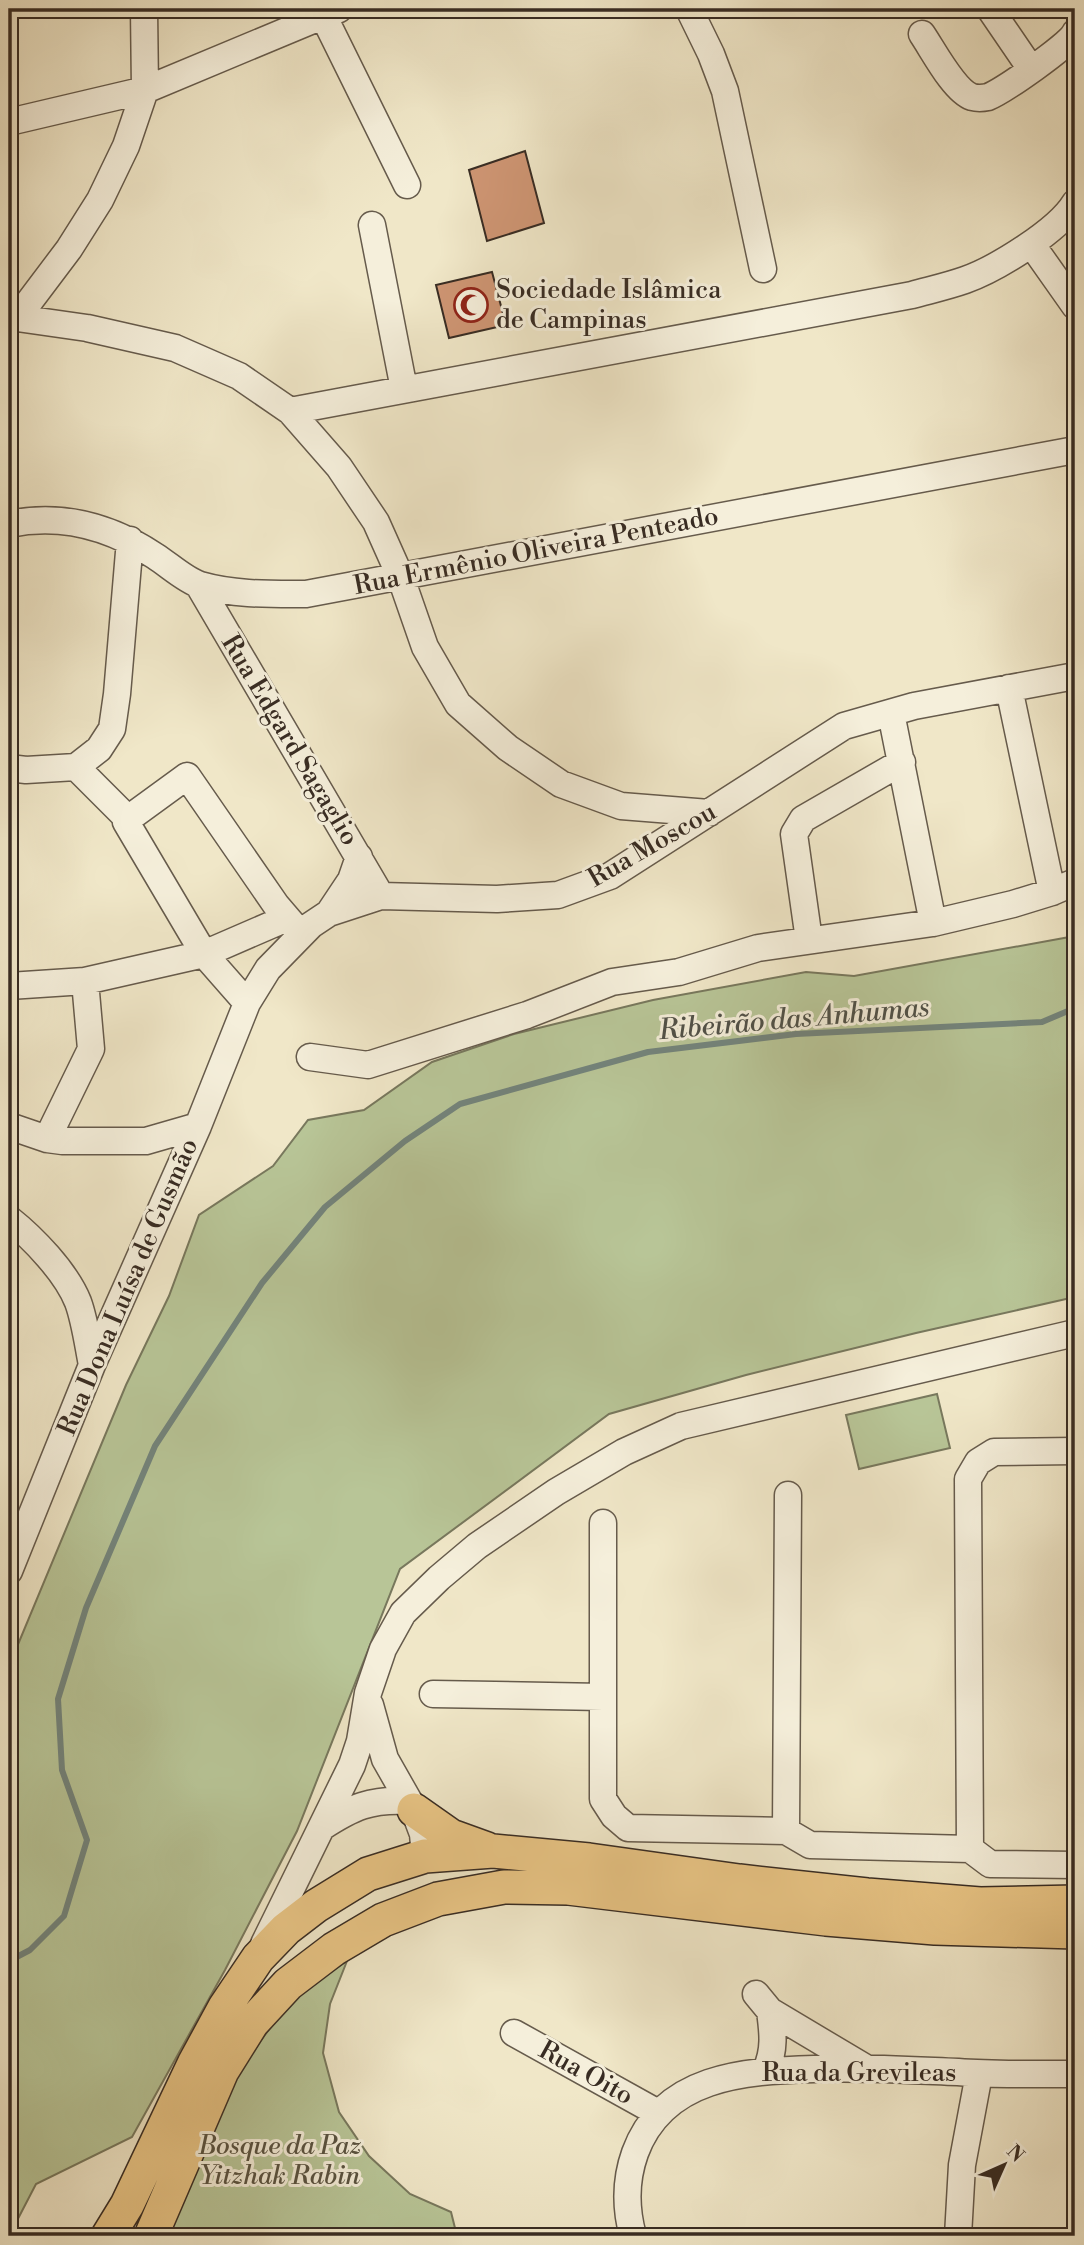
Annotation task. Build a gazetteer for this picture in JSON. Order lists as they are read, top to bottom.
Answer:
{
  "streets": {
    "street": [
      "Rua Ermênio Oliveira Penteado",
      "Rua Edgard Sagaglio",
      "Rua Moscou",
      "Rua Dona Luísa de Gusmão",
      "Rua Oito",
      "Rua da Grevileas"
    ]
  },
  "crossings": [
    ["Rua Ermênio Oliveira Penteado", "Rua Edgard Sagaglio"],
    ["Rua Edgard Sagaglio", "Rua Moscou"],
    ["Rua Moscou", "Rua Dona Luísa de Gusmão"],
    ["Rua Oito", "Rua da Grevileas"]
  ],
  "water": ["Ribeirão das Anhumas"],
  "parks": ["Bosque da Paz Yitzhak Rabin"],
  "places": {
    "mosque": ["Sociedade Islâmica de Campinas"]
  },
  "north": "top right"
}
